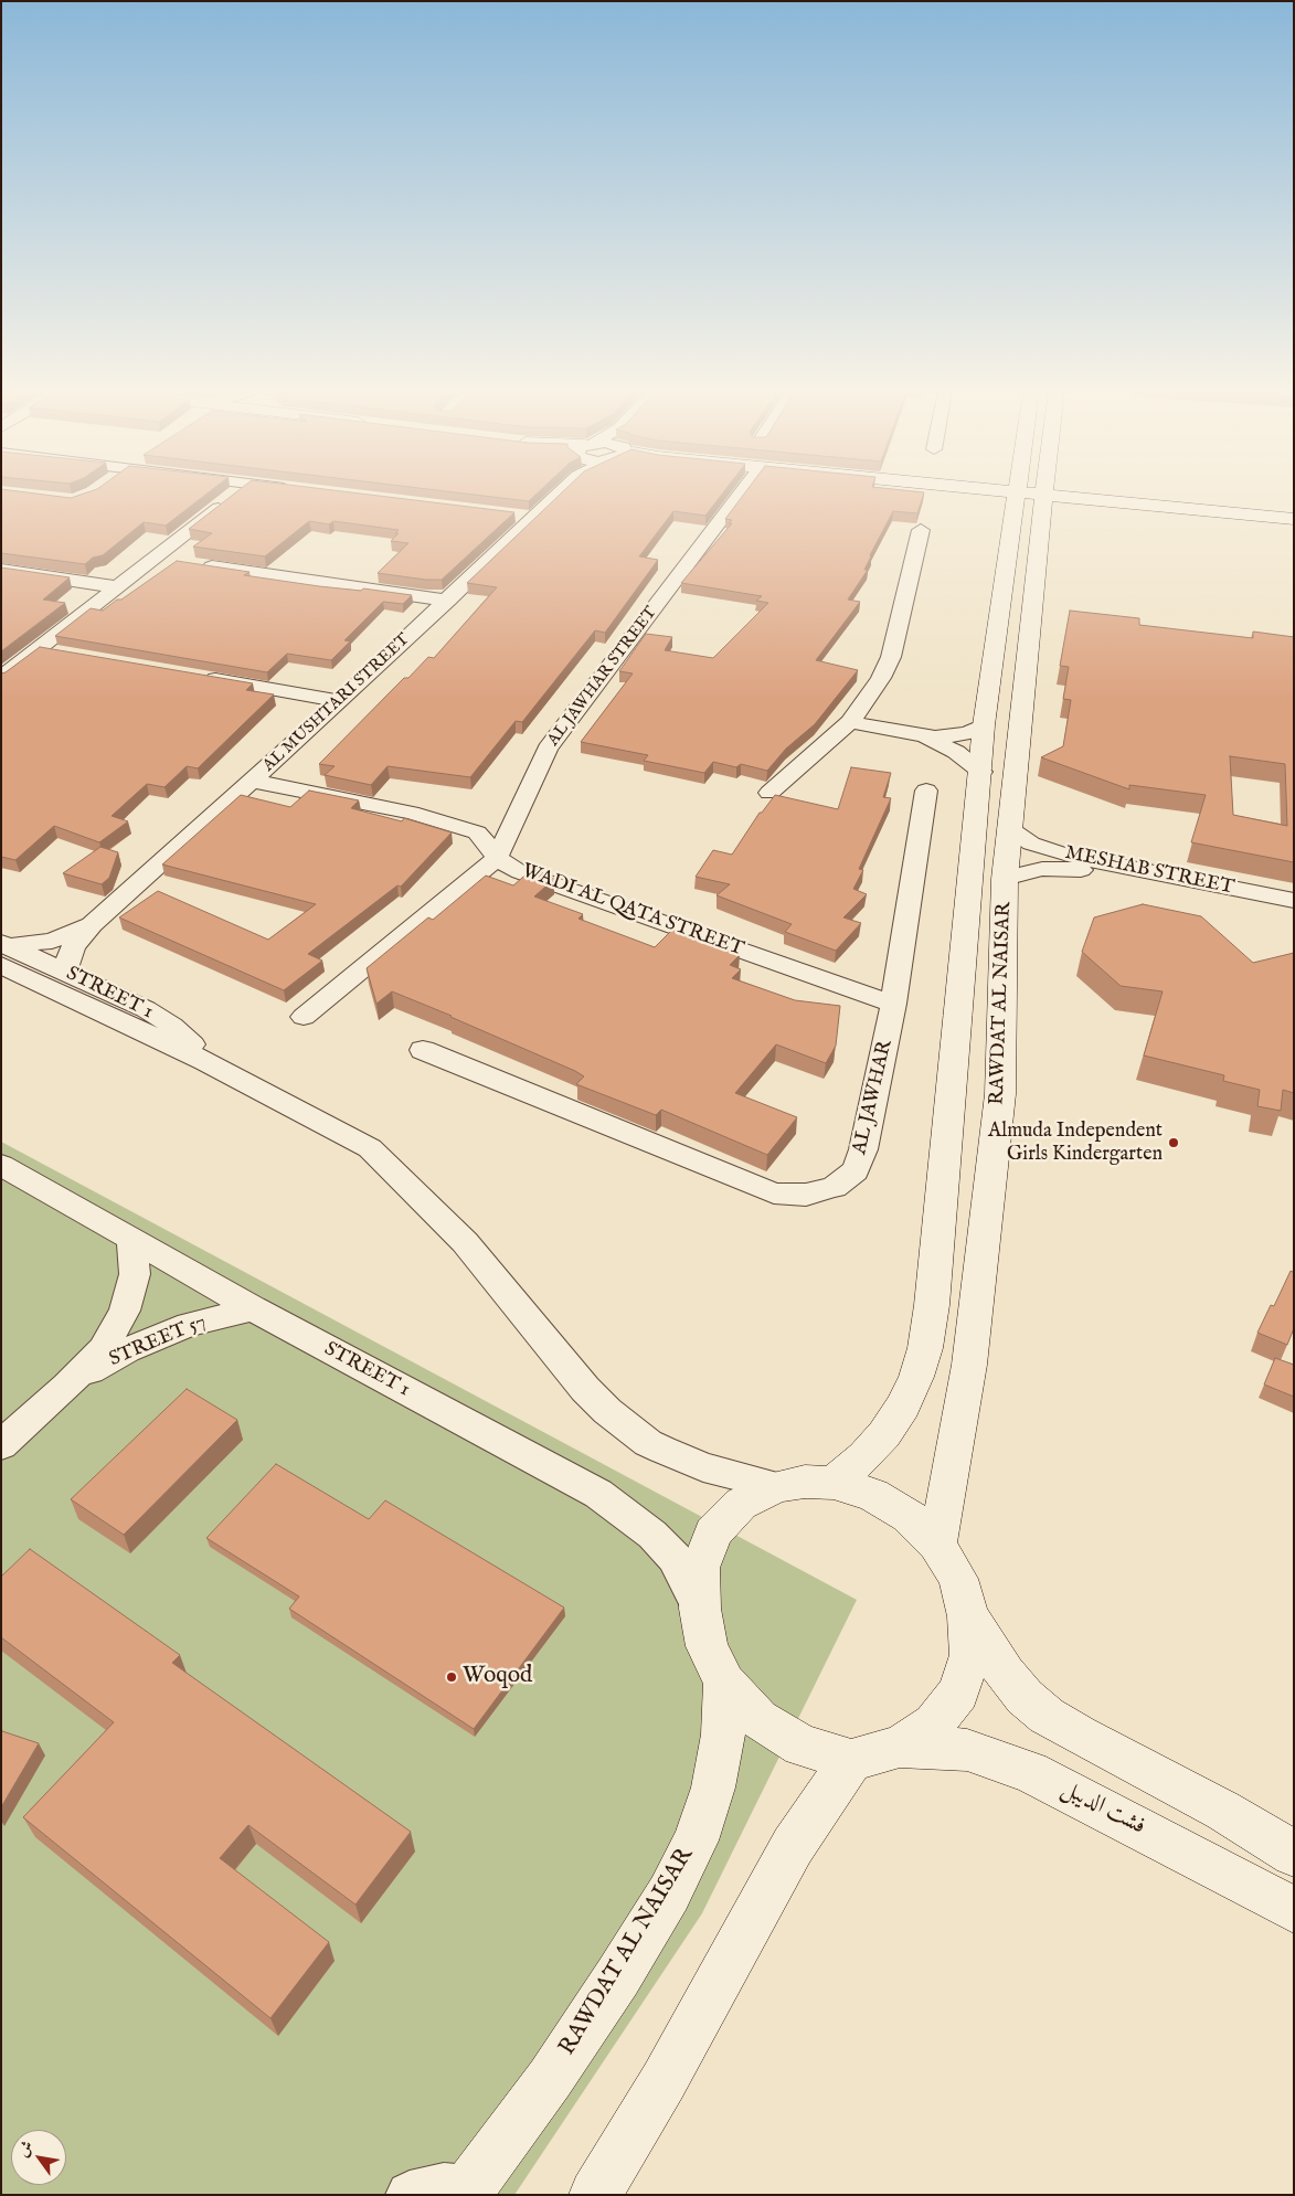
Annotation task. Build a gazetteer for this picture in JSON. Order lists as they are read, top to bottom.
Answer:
{
  "streets": {
    "street": [
      "AL JAWHAR STREET",
      "AL MUSHTARI STREET",
      "MESHAB STREET",
      "WADI AL QATA STREET",
      "STREET 1",
      "RAWDAT AL NAISAR",
      "AL JAWHAR",
      "STREET 57",
      "فشت الديبل"
    ]
  },
  "crossings": [
    ["AL JAWHAR STREET", "WADI AL QATA STREET"],
    ["AL MUSHTARI STREET", "WADI AL QATA STREET"],
    ["AL MUSHTARI STREET", "STREET 1"],
    ["MESHAB STREET", "RAWDAT AL NAISAR"],
    ["WADI AL QATA STREET", "AL JAWHAR"],
    ["STREET 1", "STREET 57"]
  ],
  "places": ["Almuda Independent Girls Kindergarten", "Woqod"],
  "north": "top left"
}
